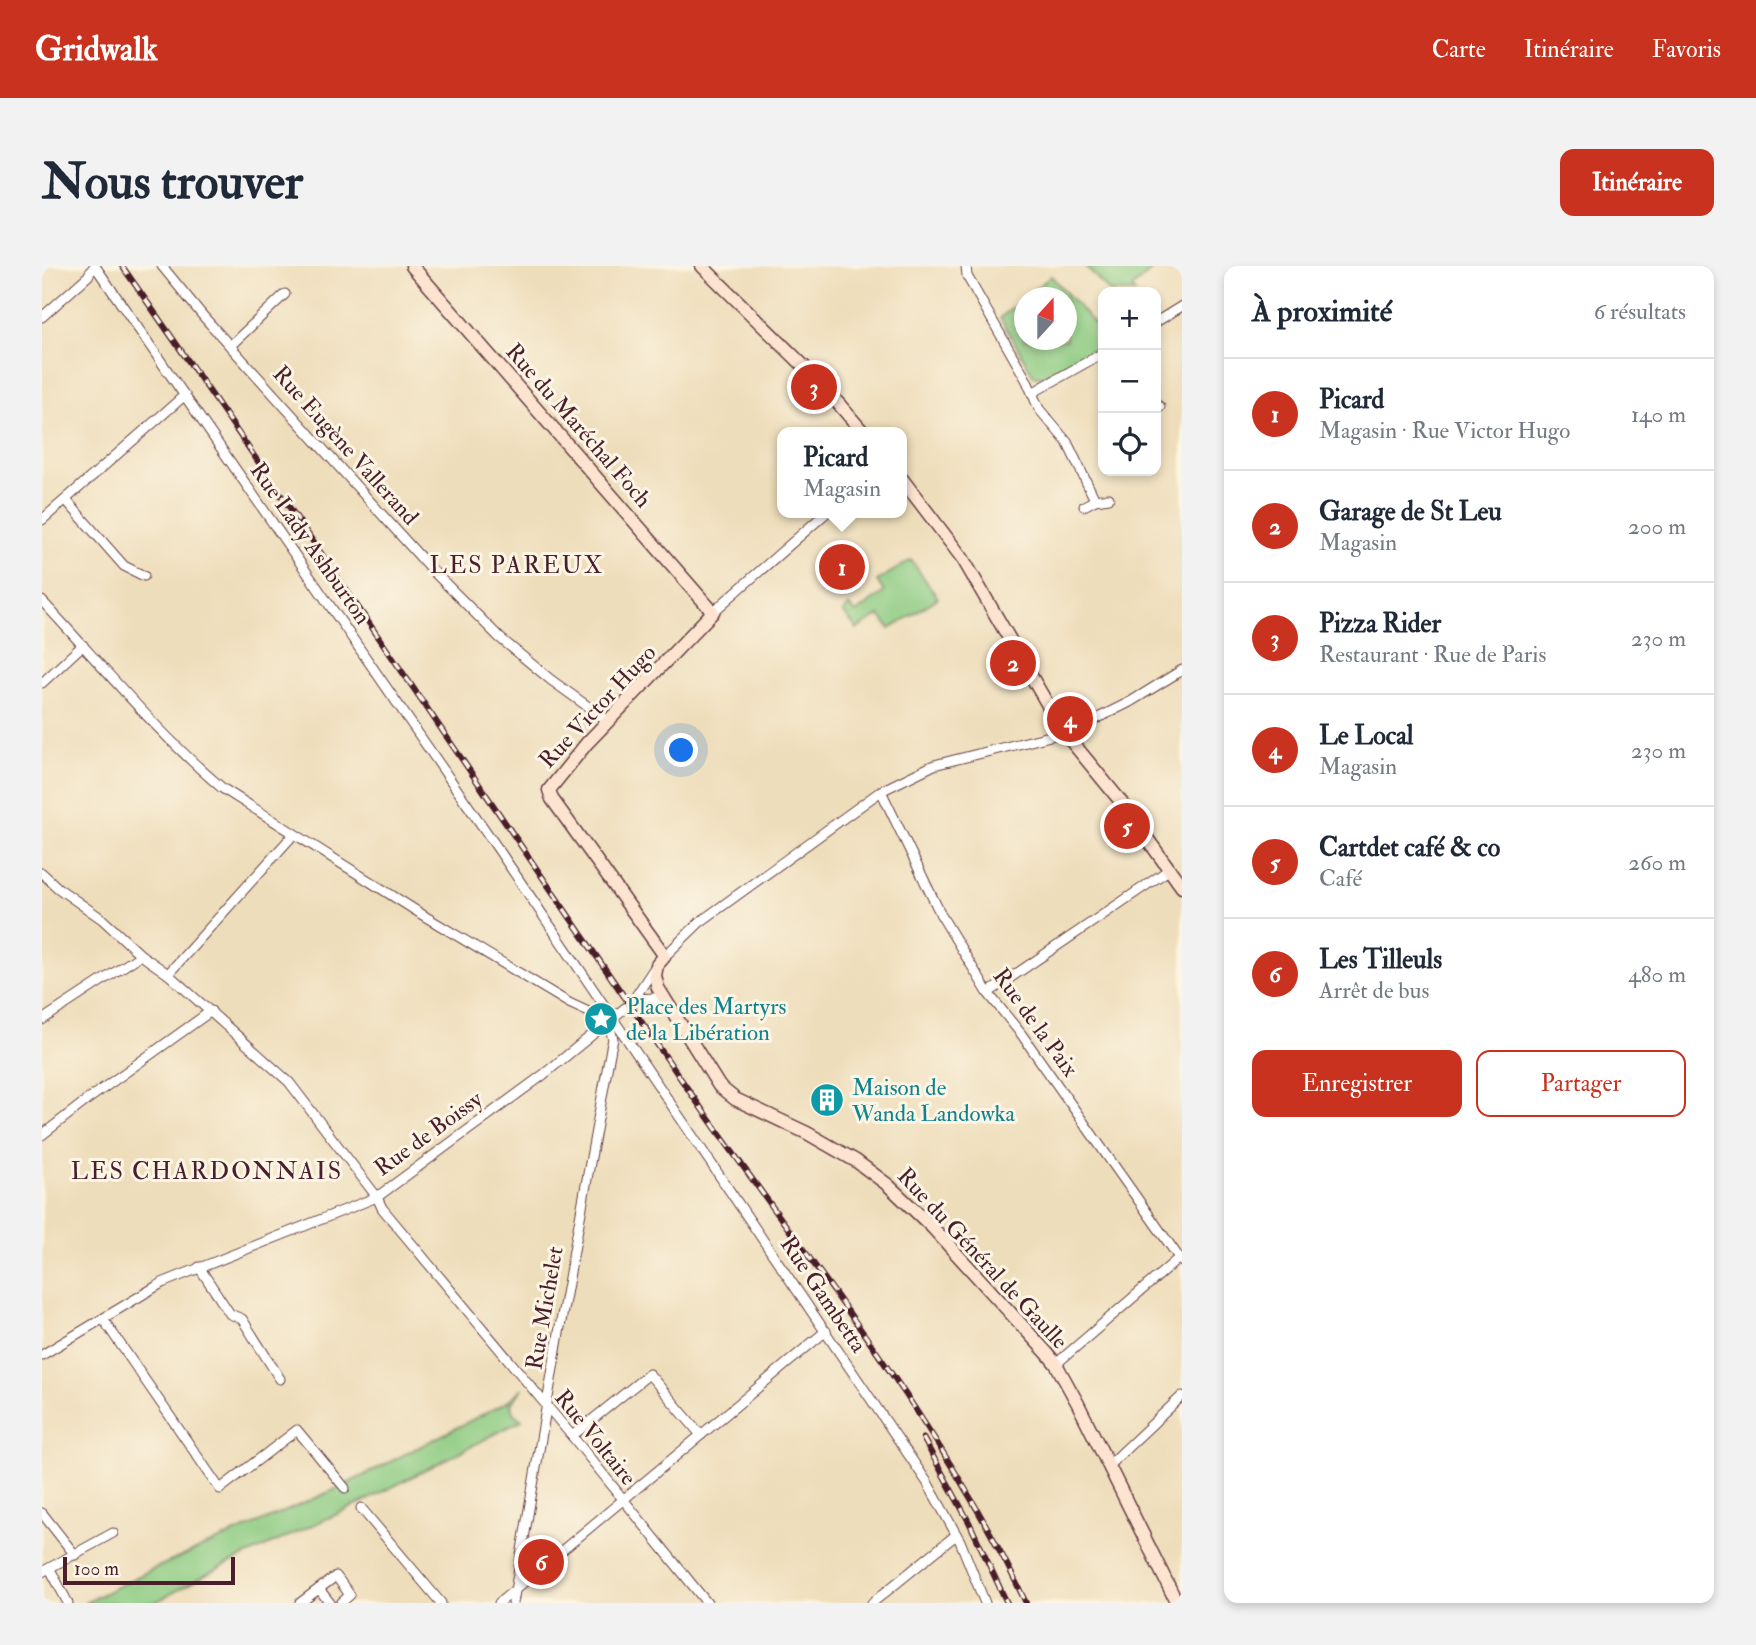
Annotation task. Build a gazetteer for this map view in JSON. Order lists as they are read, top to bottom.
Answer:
{
  "streets": {
    "street": [
      "Rue du Maréchal Foch",
      "Rue Eugène Vallerand",
      "Rue Lady Ashburton",
      "Rue Victor Hugo",
      "Rue de la Paix",
      "Rue de Boissy",
      "Rue du Général de Gaulle",
      "Rue Gambetta",
      "Rue Michelet",
      "Rue Voltaire"
    ]
  },
  "crossings": [
    ["Rue du Maréchal Foch", "Rue Victor Hugo"],
    ["Rue Eugène Vallerand", "Rue Victor Hugo"],
    ["Rue Victor Hugo", "Rue de Boissy"],
    ["Rue Victor Hugo", "Rue du Général de Gaulle"],
    ["Rue de la Paix", "Rue de Boissy"],
    ["Rue de Boissy", "Rue du Général de Gaulle"],
    ["Rue de Boissy", "Rue Gambetta"],
    ["Rue de Boissy", "Rue Michelet"],
    ["Rue de Boissy", "Rue Voltaire"],
    ["Rue Gambetta", "Rue Michelet"],
    ["Rue Michelet", "Rue Voltaire"]
  ],
  "districts": ["LES PAREUX", "LES CHARDONNAIS"],
  "places": {
    "place": ["Place des Martyrs de la Libération"],
    "building": ["Maison de Wanda Landowka"]
  },
  "scale_bar": "100 m",
  "north": "top",
  "page": {
    "header": "Gridwalk",
    "nav": ["Carte", "Itinéraire", "Favoris"],
    "buttons": [
      "Itinéraire",
      ["Enregistrer", "Partager"]
    ],
    "title": "Nous trouver",
    "heading": ["À proximité", "6 résultats"],
    "map_buttons": ["+", "−"],
    "list": [
      {
        "mark": "1",
        "name": "Picard",
        "note": "Magasin · Rue Victor Hugo",
        "value": "140 m"
      },
      {
        "mark": "2",
        "name": "Garage de St Leu",
        "note": "Magasin",
        "value": "200 m"
      },
      {
        "mark": "3",
        "name": "Pizza Rider",
        "note": "Restaurant · Rue de Paris",
        "value": "230 m"
      },
      {
        "mark": "4",
        "name": "Le Local",
        "note": "Magasin",
        "value": "230 m"
      },
      {
        "mark": "5",
        "name": "Cartdet café & co",
        "note": "Café",
        "value": "260 m"
      },
      {
        "mark": "6",
        "name": "Les Tilleuls",
        "note": "Arrêt de bus",
        "value": "480 m"
      }
    ],
    "pins": [
      "3",
      "1",
      "2",
      "4",
      "5",
      "6"
    ],
    "popup": ["Picard", "Magasin"],
    "scale": "100 m"
  }
}
